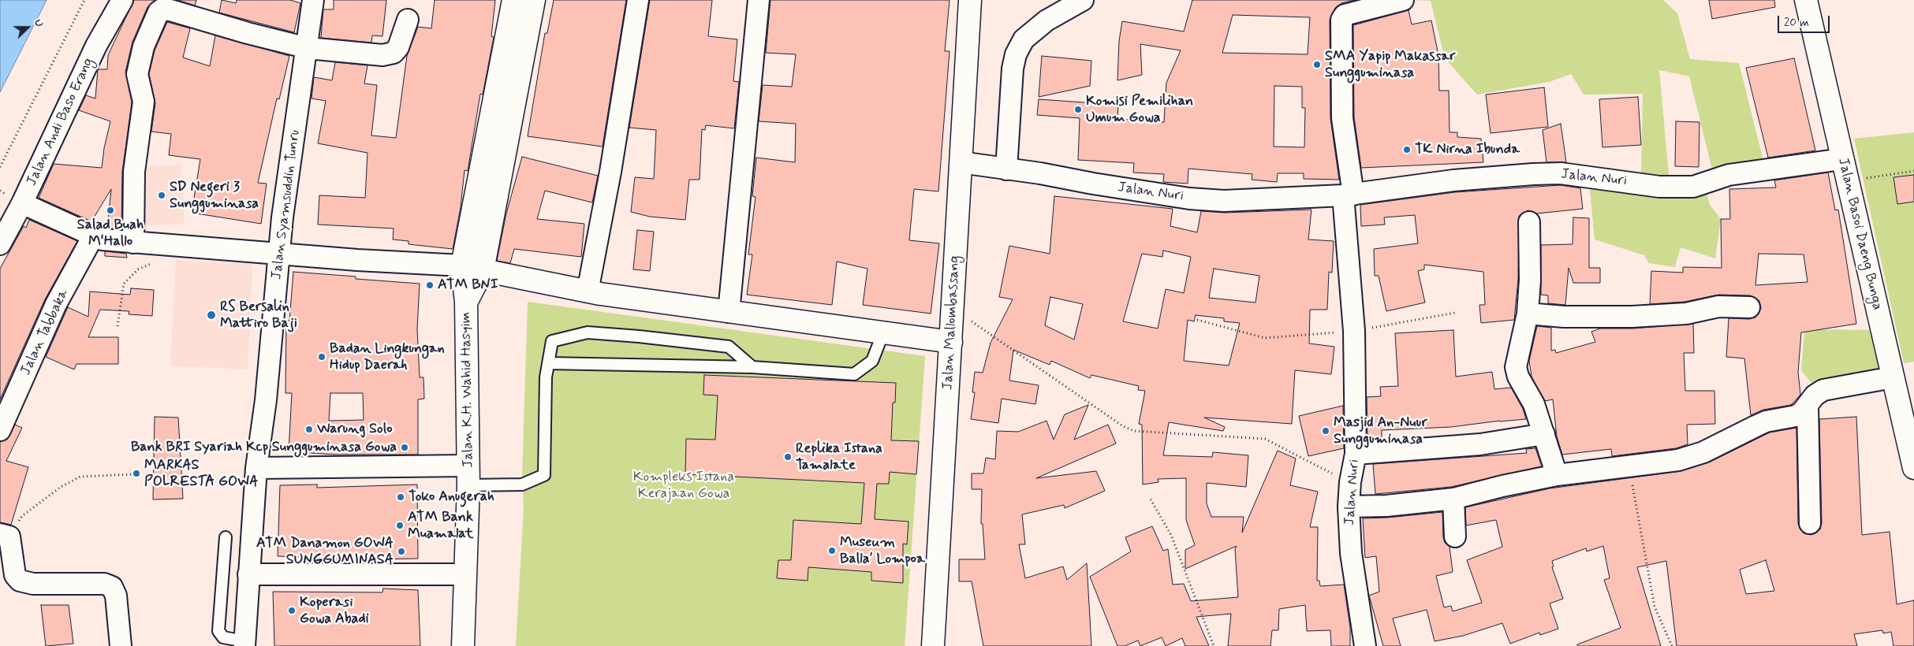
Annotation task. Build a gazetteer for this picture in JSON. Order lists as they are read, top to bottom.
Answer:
{
  "streets": {
    "main road": ["Jalan Basoi Daeng Bunga", "Jalan Mallombassang", "Jalan K.H. Wahid Hasyim"],
    "street": [
      "Jalan Andi Baso Erang",
      "Jalan Nuri",
      "Jalan Syamsuddin Tunru",
      "Jalan Tabbaka"
    ]
  },
  "crossings": [
    ["Jalan Nuri", "Jalan Basoi Daeng Bunga"],
    ["Jalan Nuri", "Jalan Mallombassang"]
  ],
  "parks": ["Kompleks Istana Kerajaan Gowa"],
  "places": [
    "SMA Yapip Makassar Sungguminasa",
    "Komisi Pemilihan Umum Gowa",
    "TK Nirna Ibunda",
    "SD Negeri 3 Sungguminasa",
    "Salad Buah M'Hallo",
    "ATM BNI",
    "RS Bersalin Mattiro Baji",
    "Badan Lingkungan Hidup Daerah",
    "Warung Solo",
    "Masjid An-Nuur Sungguminasa",
    "Bank BRI Syariah Kcp Sungguminasa Gowa",
    "Replika Istana Tamalate",
    "MARKAS POLRESTA GOWA",
    "Toko Anugerah",
    "ATM Bank Muamalat",
    "Museum Ballaʼ Lompoa",
    "ATM Danamon GOWA SUNGGUMINASA",
    "Koperasi Gowa Abadi"
  ],
  "scale_bar": "20 m",
  "north": "right"
}
